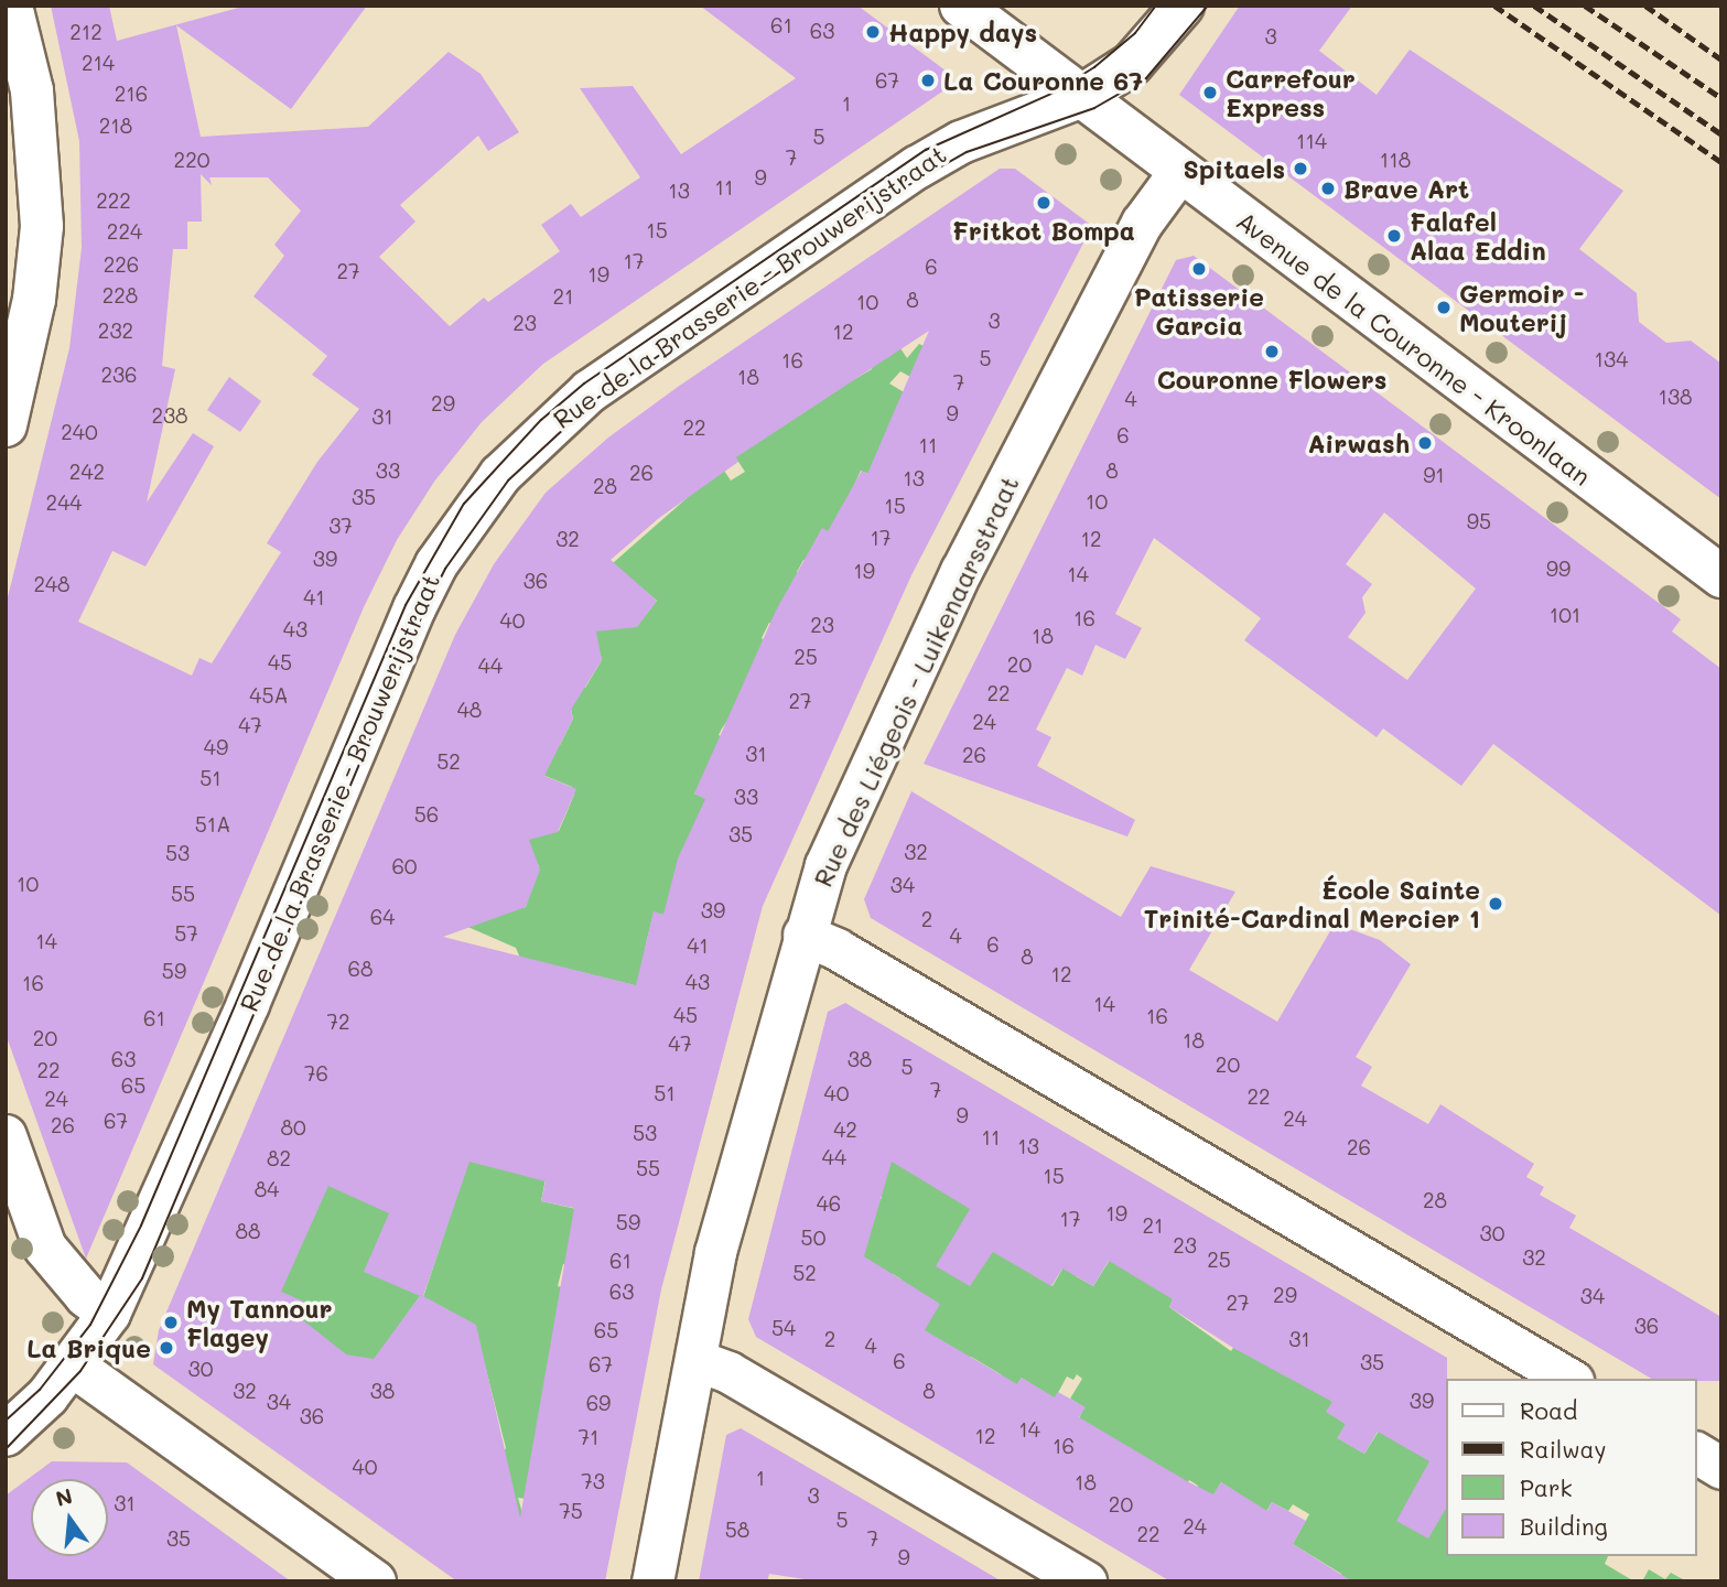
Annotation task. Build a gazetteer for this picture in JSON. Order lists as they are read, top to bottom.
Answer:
{
  "streets": {
    "main road": ["Rue de la Brasserie - Brouwerijstraat", "Avenue de la Couronne - Kroonlaan"],
    "street": ["Rue des Liégeois - Luikenaarsstraat"]
  },
  "crossings": [
    ["Rue de la Brasserie - Brouwerijstraat", "Avenue de la Couronne - Kroonlaan"],
    ["Avenue de la Couronne - Kroonlaan", "Rue des Liégeois - Luikenaarsstraat"]
  ],
  "places": [
    "Happy days",
    "La Couronne 67",
    "Carrefour Express",
    "Spitaels",
    "Brave Art",
    "Fritkot Bompa",
    "Falafel Alaa Eddin",
    "Patisserie Garcia",
    "Germoir - Mouterij",
    "Couronne Flowers",
    "Airwash",
    "École Sainte Trinité-Cardinal Mercier 1",
    "My Tannour Flagey",
    "La Brique"
  ],
  "house_numbers": [
    "61",
    "63",
    "212",
    "3",
    "214",
    "67",
    "216",
    "1",
    "218",
    "5",
    "114",
    "7",
    "220",
    "118",
    "9",
    "11",
    "13",
    "222",
    "15",
    "224",
    "17",
    "226",
    "6",
    "27",
    "19",
    "228",
    "21",
    "8",
    "10",
    "3",
    "23",
    "232",
    "12",
    "5",
    "134",
    "16",
    "236",
    "18",
    "7",
    "138",
    "4",
    "29",
    "9",
    "238",
    "31",
    "22",
    "240",
    "6",
    "11",
    "33",
    "8",
    "242",
    "26",
    "91",
    "13",
    "28",
    "35",
    "10",
    "244",
    "15",
    "95",
    "37",
    "17",
    "32",
    "12",
    "39",
    "99",
    "19",
    "14",
    "36",
    "248",
    "41",
    "101",
    "16",
    "40",
    "23",
    "43",
    "18",
    "25",
    "45",
    "20",
    "44",
    "22",
    "45A",
    "27",
    "48",
    "24",
    "47",
    "49",
    "31",
    "26",
    "52",
    "51",
    "33",
    "56",
    "51A",
    "35",
    "32",
    "53",
    "60",
    "10",
    "34",
    "55",
    "39",
    "64",
    "2",
    "57",
    "4",
    "14",
    "6",
    "41",
    "8",
    "68",
    "59",
    "12",
    "43",
    "16",
    "14",
    "45",
    "16",
    "61",
    "72",
    "20",
    "18",
    "47",
    "63",
    "38",
    "20",
    "5",
    "22",
    "76",
    "65",
    "7",
    "51",
    "40",
    "22",
    "24",
    "9",
    "24",
    "67",
    "26",
    "80",
    "42",
    "53",
    "11",
    "13",
    "26",
    "44",
    "82",
    "55",
    "15",
    "84",
    "28",
    "46",
    "19",
    "17",
    "59",
    "21",
    "88",
    "30",
    "50",
    "23",
    "32",
    "25",
    "61",
    "52",
    "63",
    "29",
    "34",
    "27",
    "36",
    "54",
    "65",
    "2",
    "31",
    "4",
    "6",
    "35",
    "67",
    "30",
    "32",
    "38",
    "8",
    "39",
    "34",
    "69",
    "36",
    "14",
    "12",
    "71",
    "16",
    "40",
    "1",
    "73",
    "18",
    "3",
    "31",
    "20",
    "75",
    "5",
    "24",
    "58",
    "22",
    "35",
    "7",
    "9"
  ],
  "legend": [
    "Road",
    "Railway",
    "Park",
    "Building"
  ],
  "north": "top"
}
